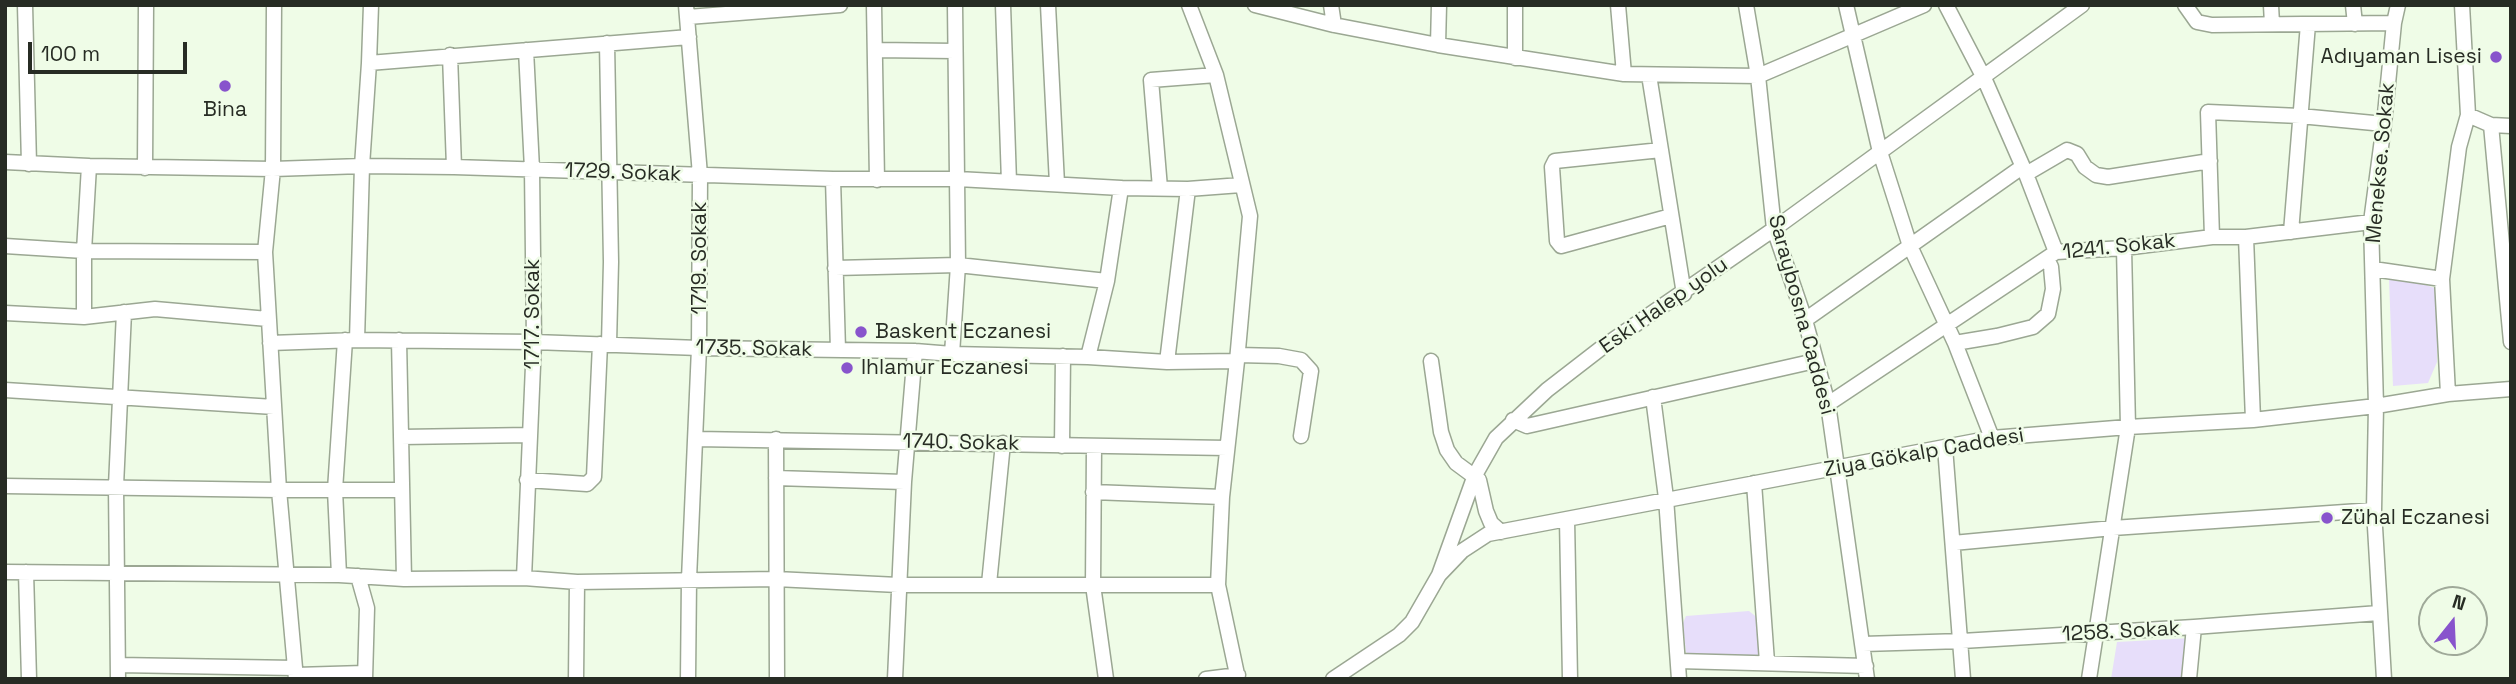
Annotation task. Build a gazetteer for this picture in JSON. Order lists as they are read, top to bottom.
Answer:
{
  "streets": {
    "street": [
      "Menekse. Sokak",
      "1729. Sokak",
      "1241. Sokak",
      "1719. Sokak",
      "Eski Halep yolu",
      "1717. Sokak",
      "Saraybosna Caddesi",
      "1735. Sokak",
      "1740. Sokak",
      "Ziya Gökalp Caddesi",
      "1258. Sokak"
    ]
  },
  "crossings": [
    ["Menekse. Sokak", "1241. Sokak"],
    ["Menekse. Sokak", "Ziya Gökalp Caddesi"],
    ["Menekse. Sokak", "1258. Sokak"],
    ["1729. Sokak", "1719. Sokak"],
    ["1729. Sokak", "1717. Sokak"],
    ["1241. Sokak", "Saraybosna Caddesi"],
    ["1719. Sokak", "1735. Sokak"],
    ["1719. Sokak", "1740. Sokak"],
    ["Eski Halep yolu", "Saraybosna Caddesi"],
    ["Eski Halep yolu", "Ziya Gökalp Caddesi"],
    ["1717. Sokak", "1735. Sokak"],
    ["Saraybosna Caddesi", "Ziya Gökalp Caddesi"],
    ["Saraybosna Caddesi", "1258. Sokak"]
  ],
  "places": [
    "Adıyaman Lisesi",
    "Bina",
    "Baskent Eczanesi",
    "Ihlamur Eczanesi",
    "Zühal Eczanesi"
  ],
  "scale_bar": "100 m",
  "north": "top"
}
